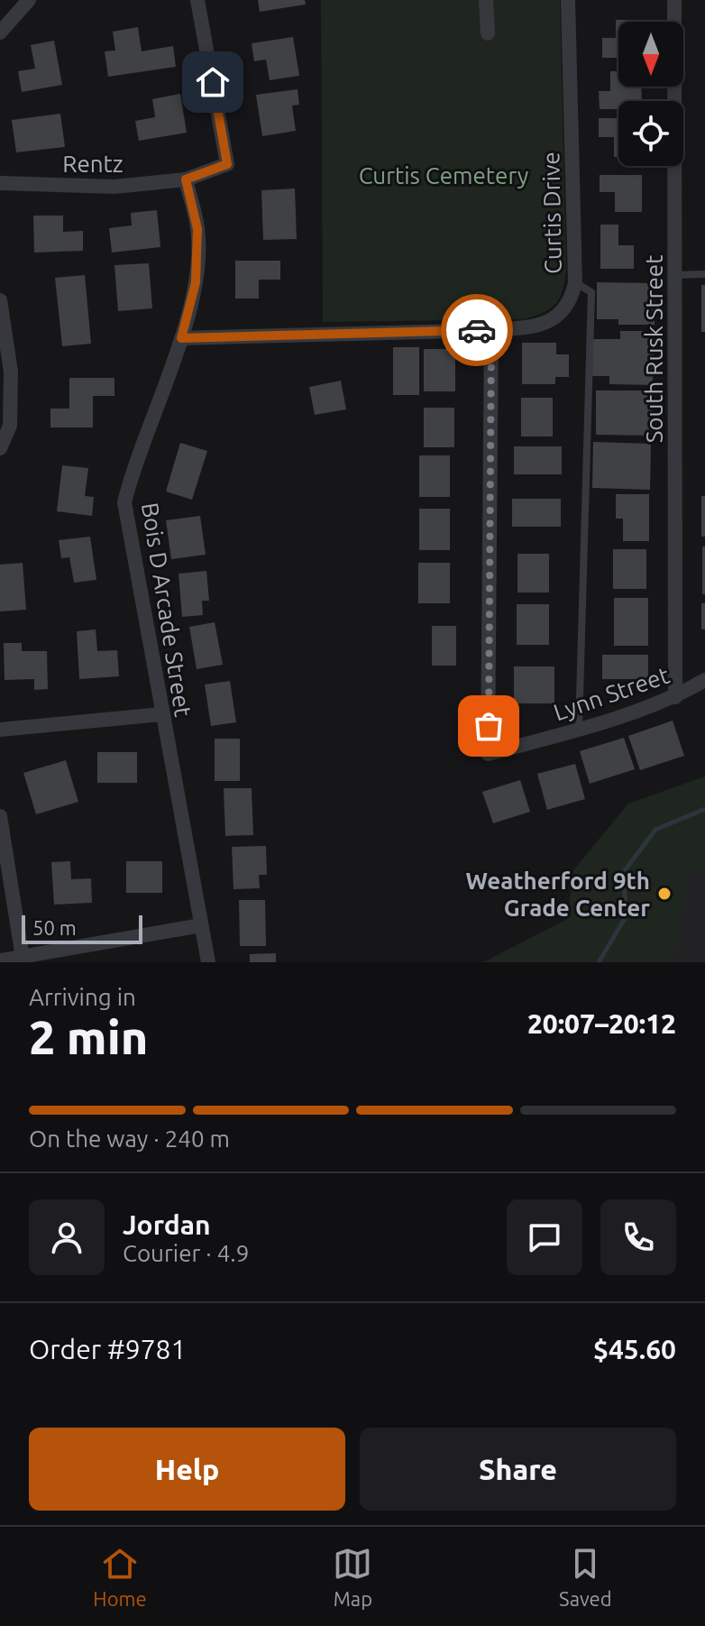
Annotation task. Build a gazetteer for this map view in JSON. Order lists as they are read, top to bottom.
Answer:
{
  "streets": {
    "street": [
      "Rentz",
      "Curtis Drive",
      "South Rusk Street",
      "Bois D Arcade Street",
      "Lynn Street"
    ]
  },
  "crossings": [
    ["Rentz", "Bois D Arcade Street"],
    ["Curtis Drive", "Bois D Arcade Street"],
    ["Curtis Drive", "Lynn Street"],
    ["South Rusk Street", "Lynn Street"]
  ],
  "parks": ["Curtis Cemetery"],
  "places": ["Weatherford 9th Grade Center"],
  "scale_bar": "50 m",
  "north": "bottom",
  "page": {
    "scale": "50 m",
    "heading": ["2 min", "Arriving in", "20:07–20:12"],
    "panel": [
      "Jordan",
      "Courier · 4.9",
      "Order #9781",
      "$45.60"
    ],
    "bar": "On the way · 240 m",
    "buttons": ["Help", "Share"],
    "tabs": ["Home", "Map", "Saved"]
  }
}
